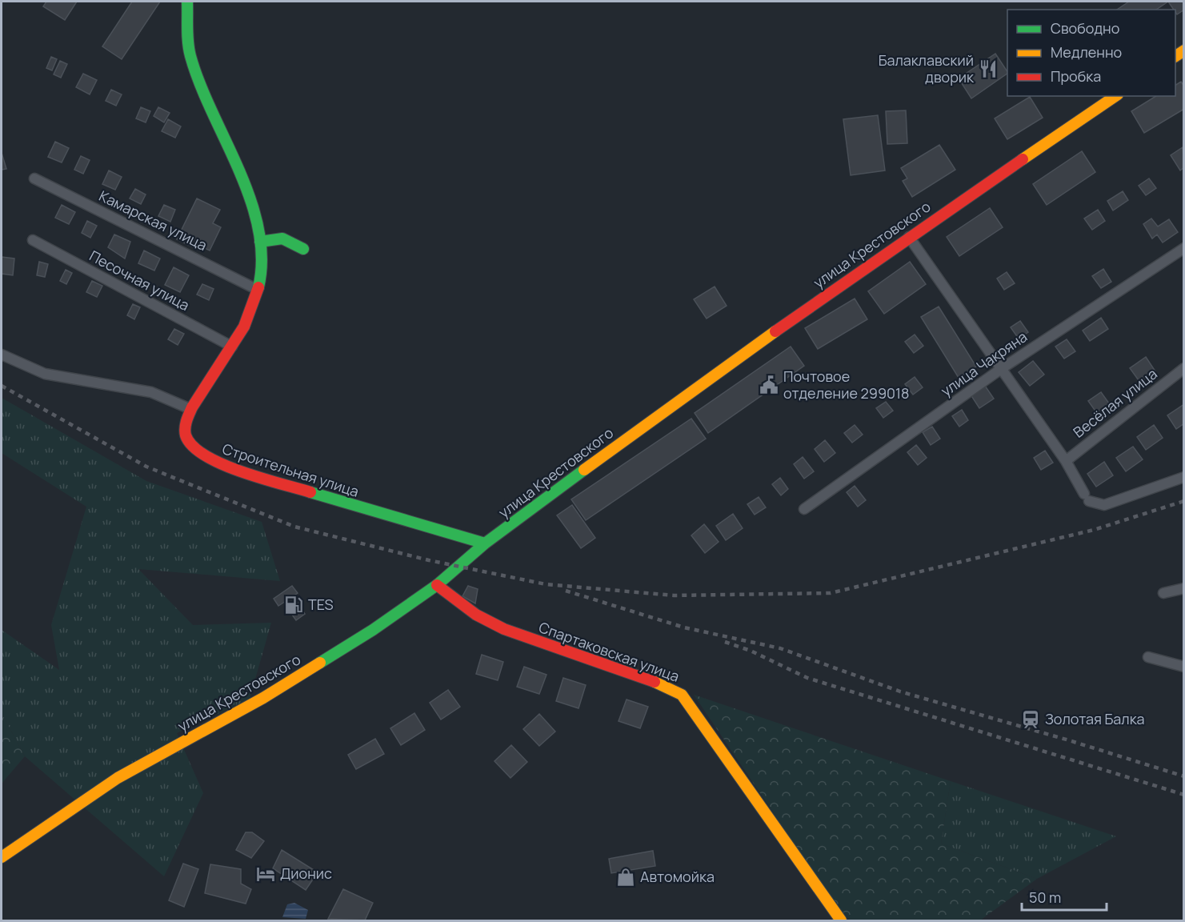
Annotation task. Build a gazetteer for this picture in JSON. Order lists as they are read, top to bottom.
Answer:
{
  "streets": {
    "main road": ["улица Крестовского", "Строительная улица", "Спартаковская улица"],
    "street": [
      "Камарская улица",
      "Песочная улица",
      "улица Чакряна",
      "Весёлая улица"
    ]
  },
  "crossings": [
    ["Камарская улица", "Строительная улица"],
    ["улица Крестовского", "Строительная улица"],
    ["улица Крестовского", "Спартаковская улица"],
    ["Песочная улица", "Строительная улица"]
  ],
  "places": {
    "restaurant": ["Балаклавский дворик"],
    "public building": ["Почтовое отделение 299018"],
    "fuel station": ["TES"],
    "station": ["Золотая Балка"],
    "hotel": ["Дионис"],
    "shop": ["Автомойка"]
  },
  "legend": ["Свободно", "Медленно", "Пробка"],
  "scale_bar": "50 m"
}
